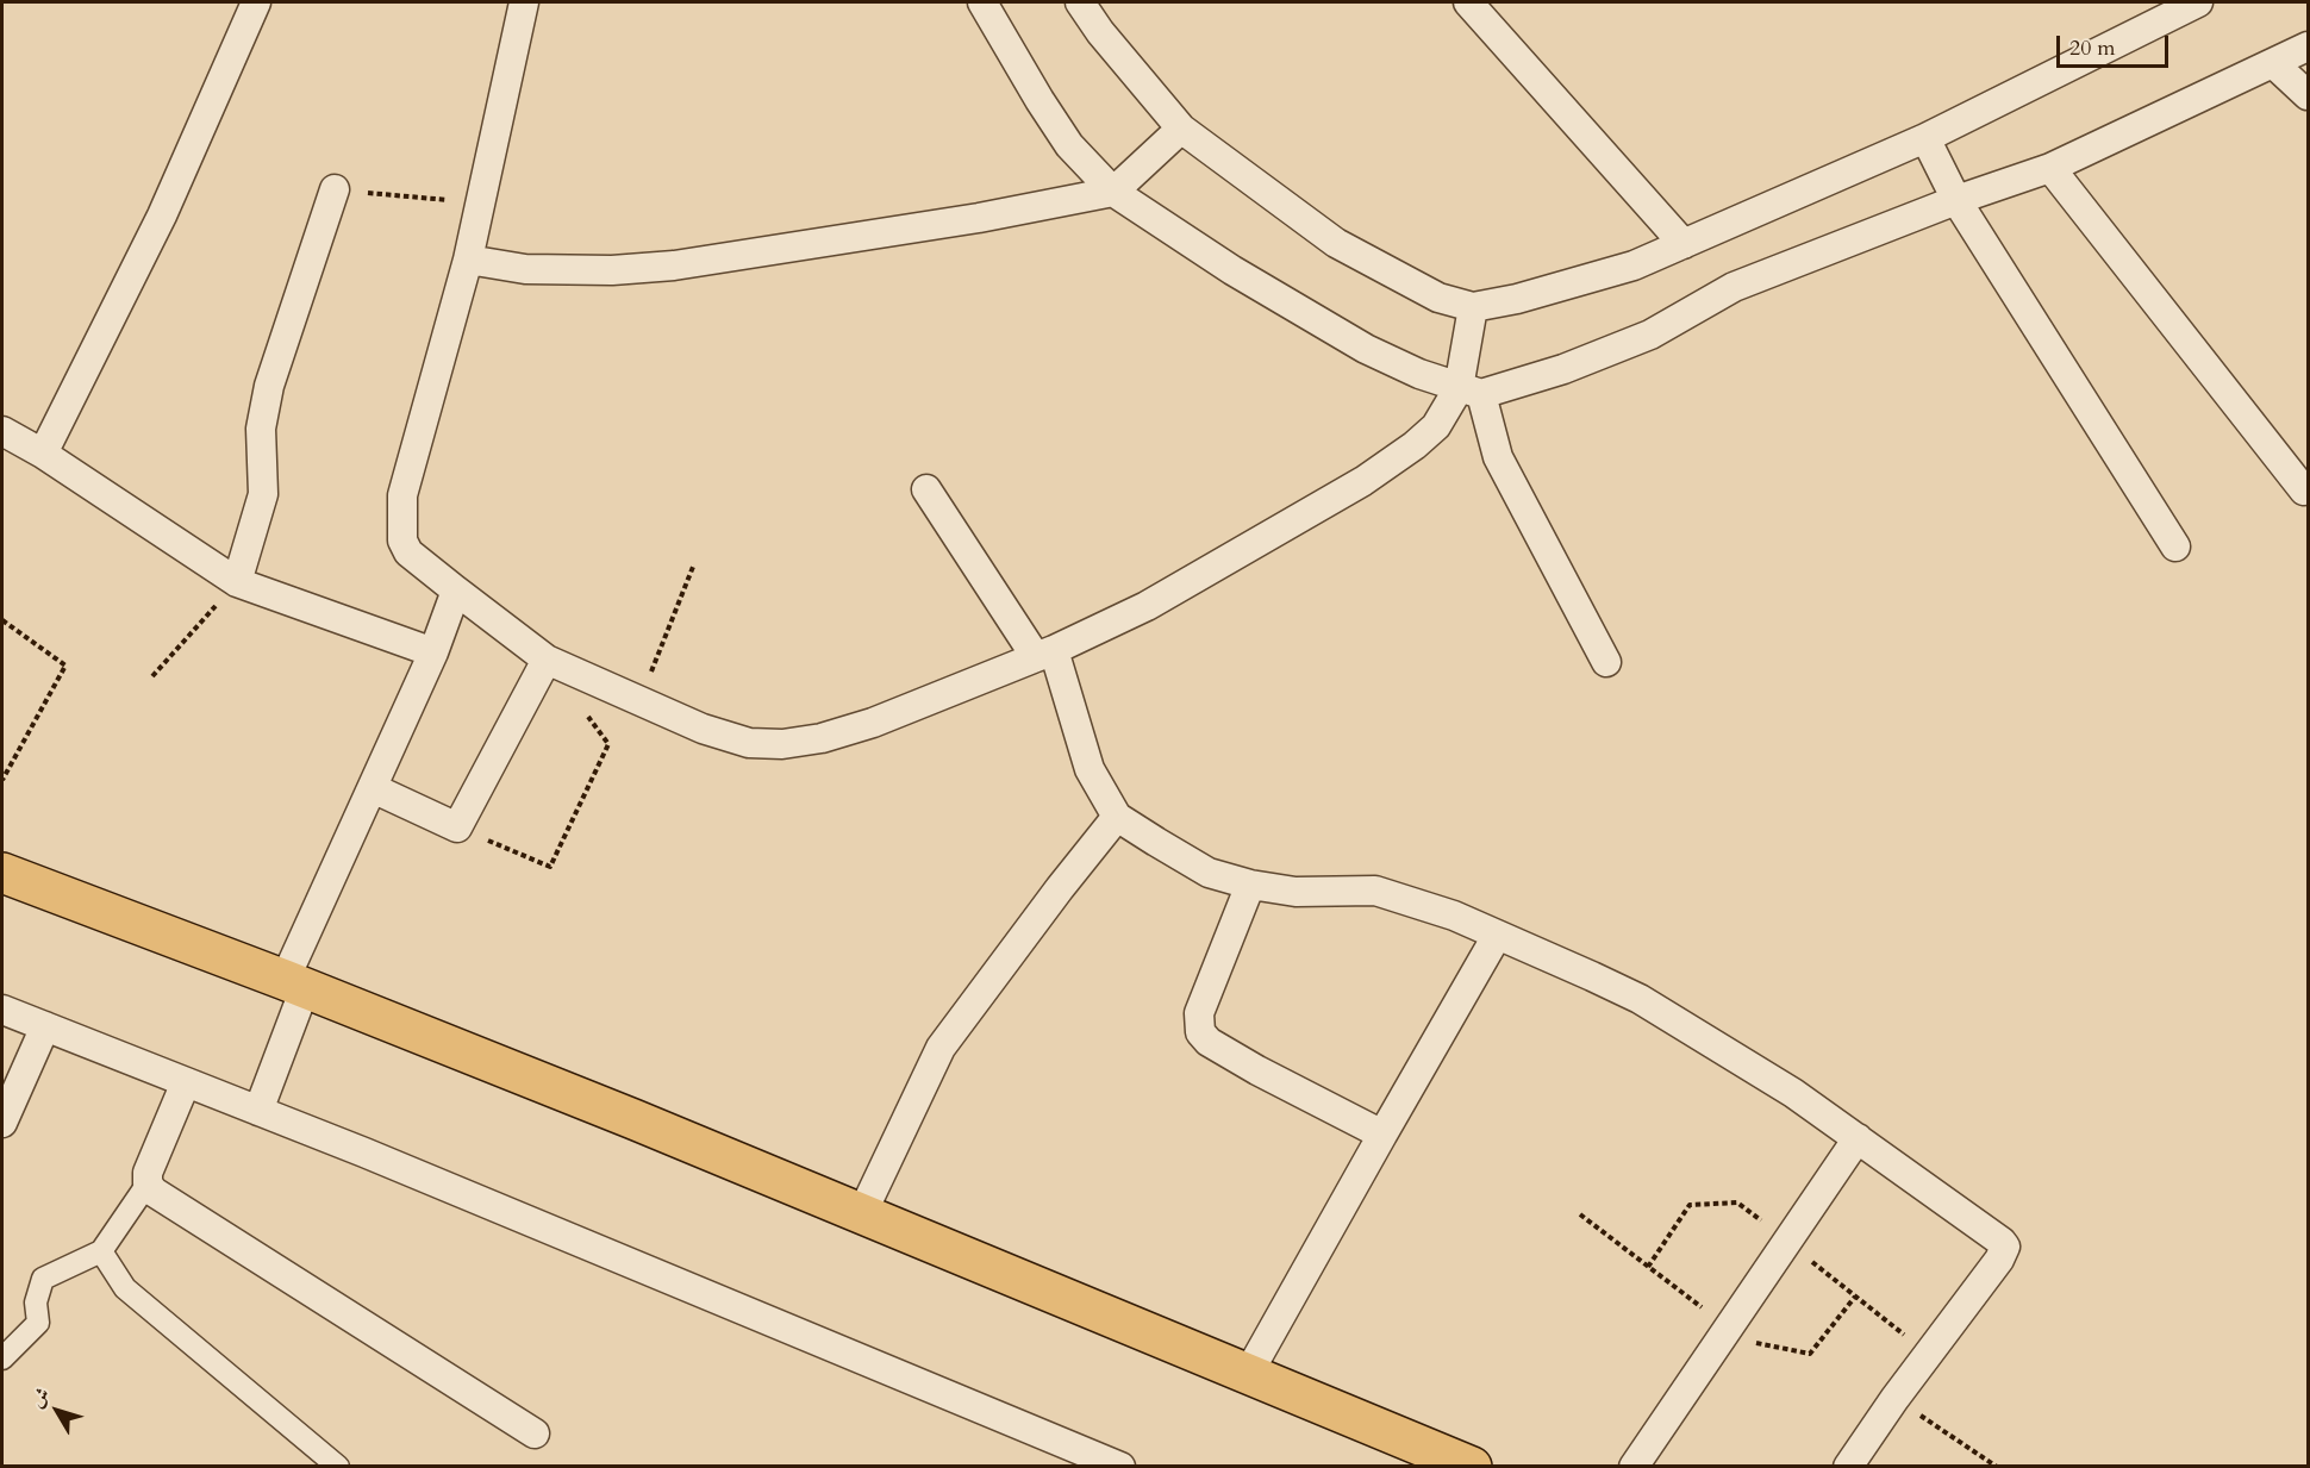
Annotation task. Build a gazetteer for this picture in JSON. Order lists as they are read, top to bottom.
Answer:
{
  "scale_bar": "20 m",
  "north": "top left"
}
